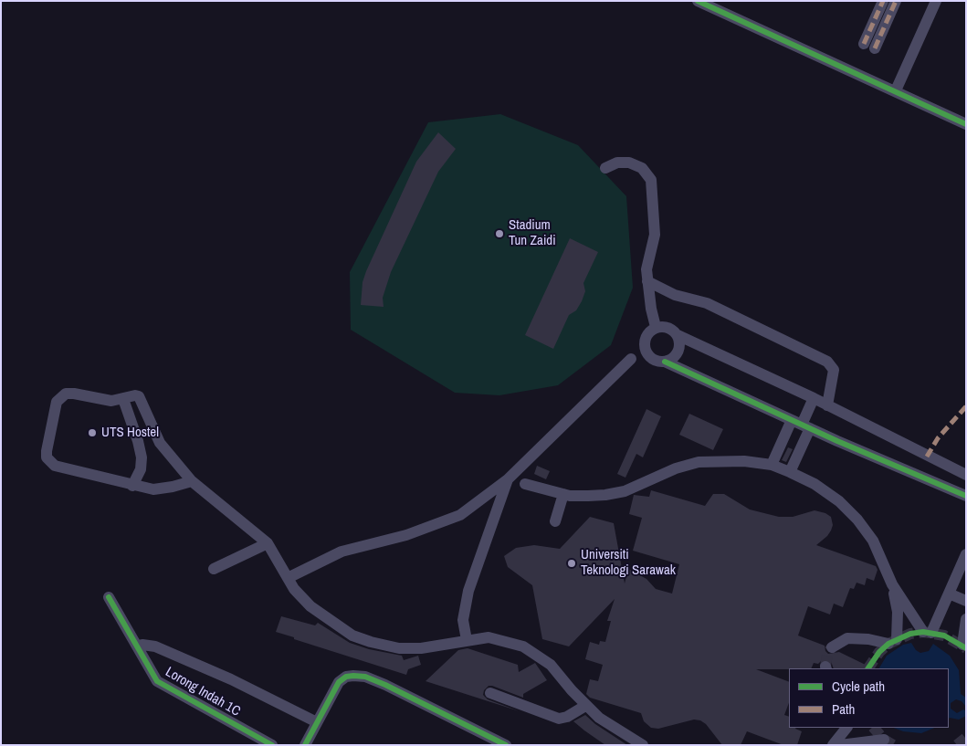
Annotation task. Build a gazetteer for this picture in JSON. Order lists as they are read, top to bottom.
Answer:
{
  "streets": {
    "street": ["Lorong Indah 1C"]
  },
  "places": ["Stadium Tun Zaidi", "UTS Hostel", "Universiti Teknologi Sarawak"],
  "legend": ["Cycle path", "Path"]
}
